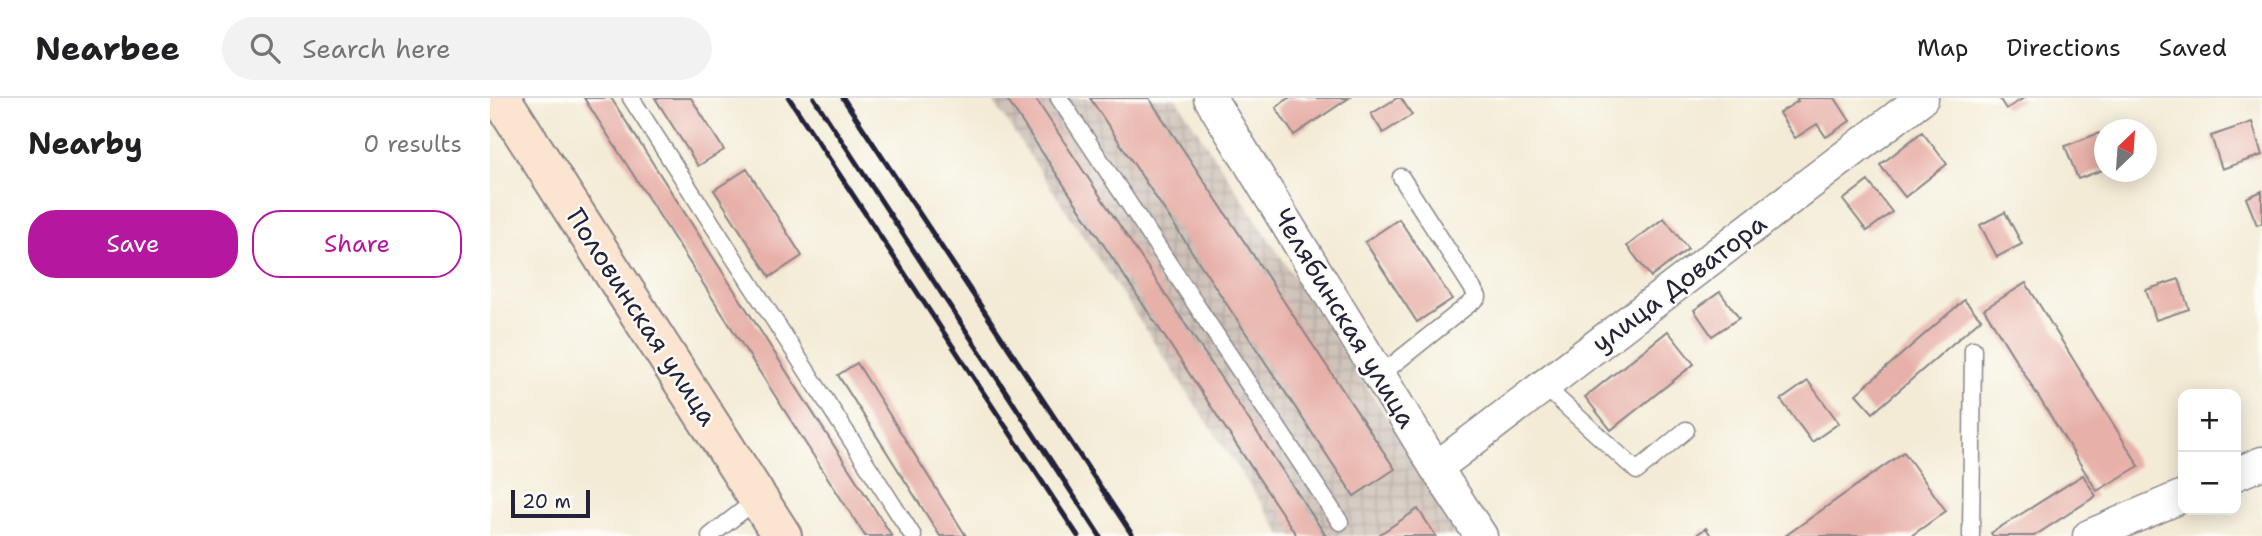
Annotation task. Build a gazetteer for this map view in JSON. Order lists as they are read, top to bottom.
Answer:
{
  "streets": {
    "main road": ["Половинская улица"],
    "street": ["улица Доватора", "Челябинская улица"]
  },
  "crossings": [
    ["улица Доватора", "Челябинская улица"]
  ],
  "scale_bar": "20 m",
  "north": "top right",
  "page": {
    "header": "Nearbee",
    "search": "Search here",
    "nav": ["Map", "Directions", "Saved"],
    "heading": ["Nearby", "0 results"],
    "buttons": ["Save", "Share"],
    "map_buttons": ["+", "−"],
    "scale": "20 m"
  }
}
